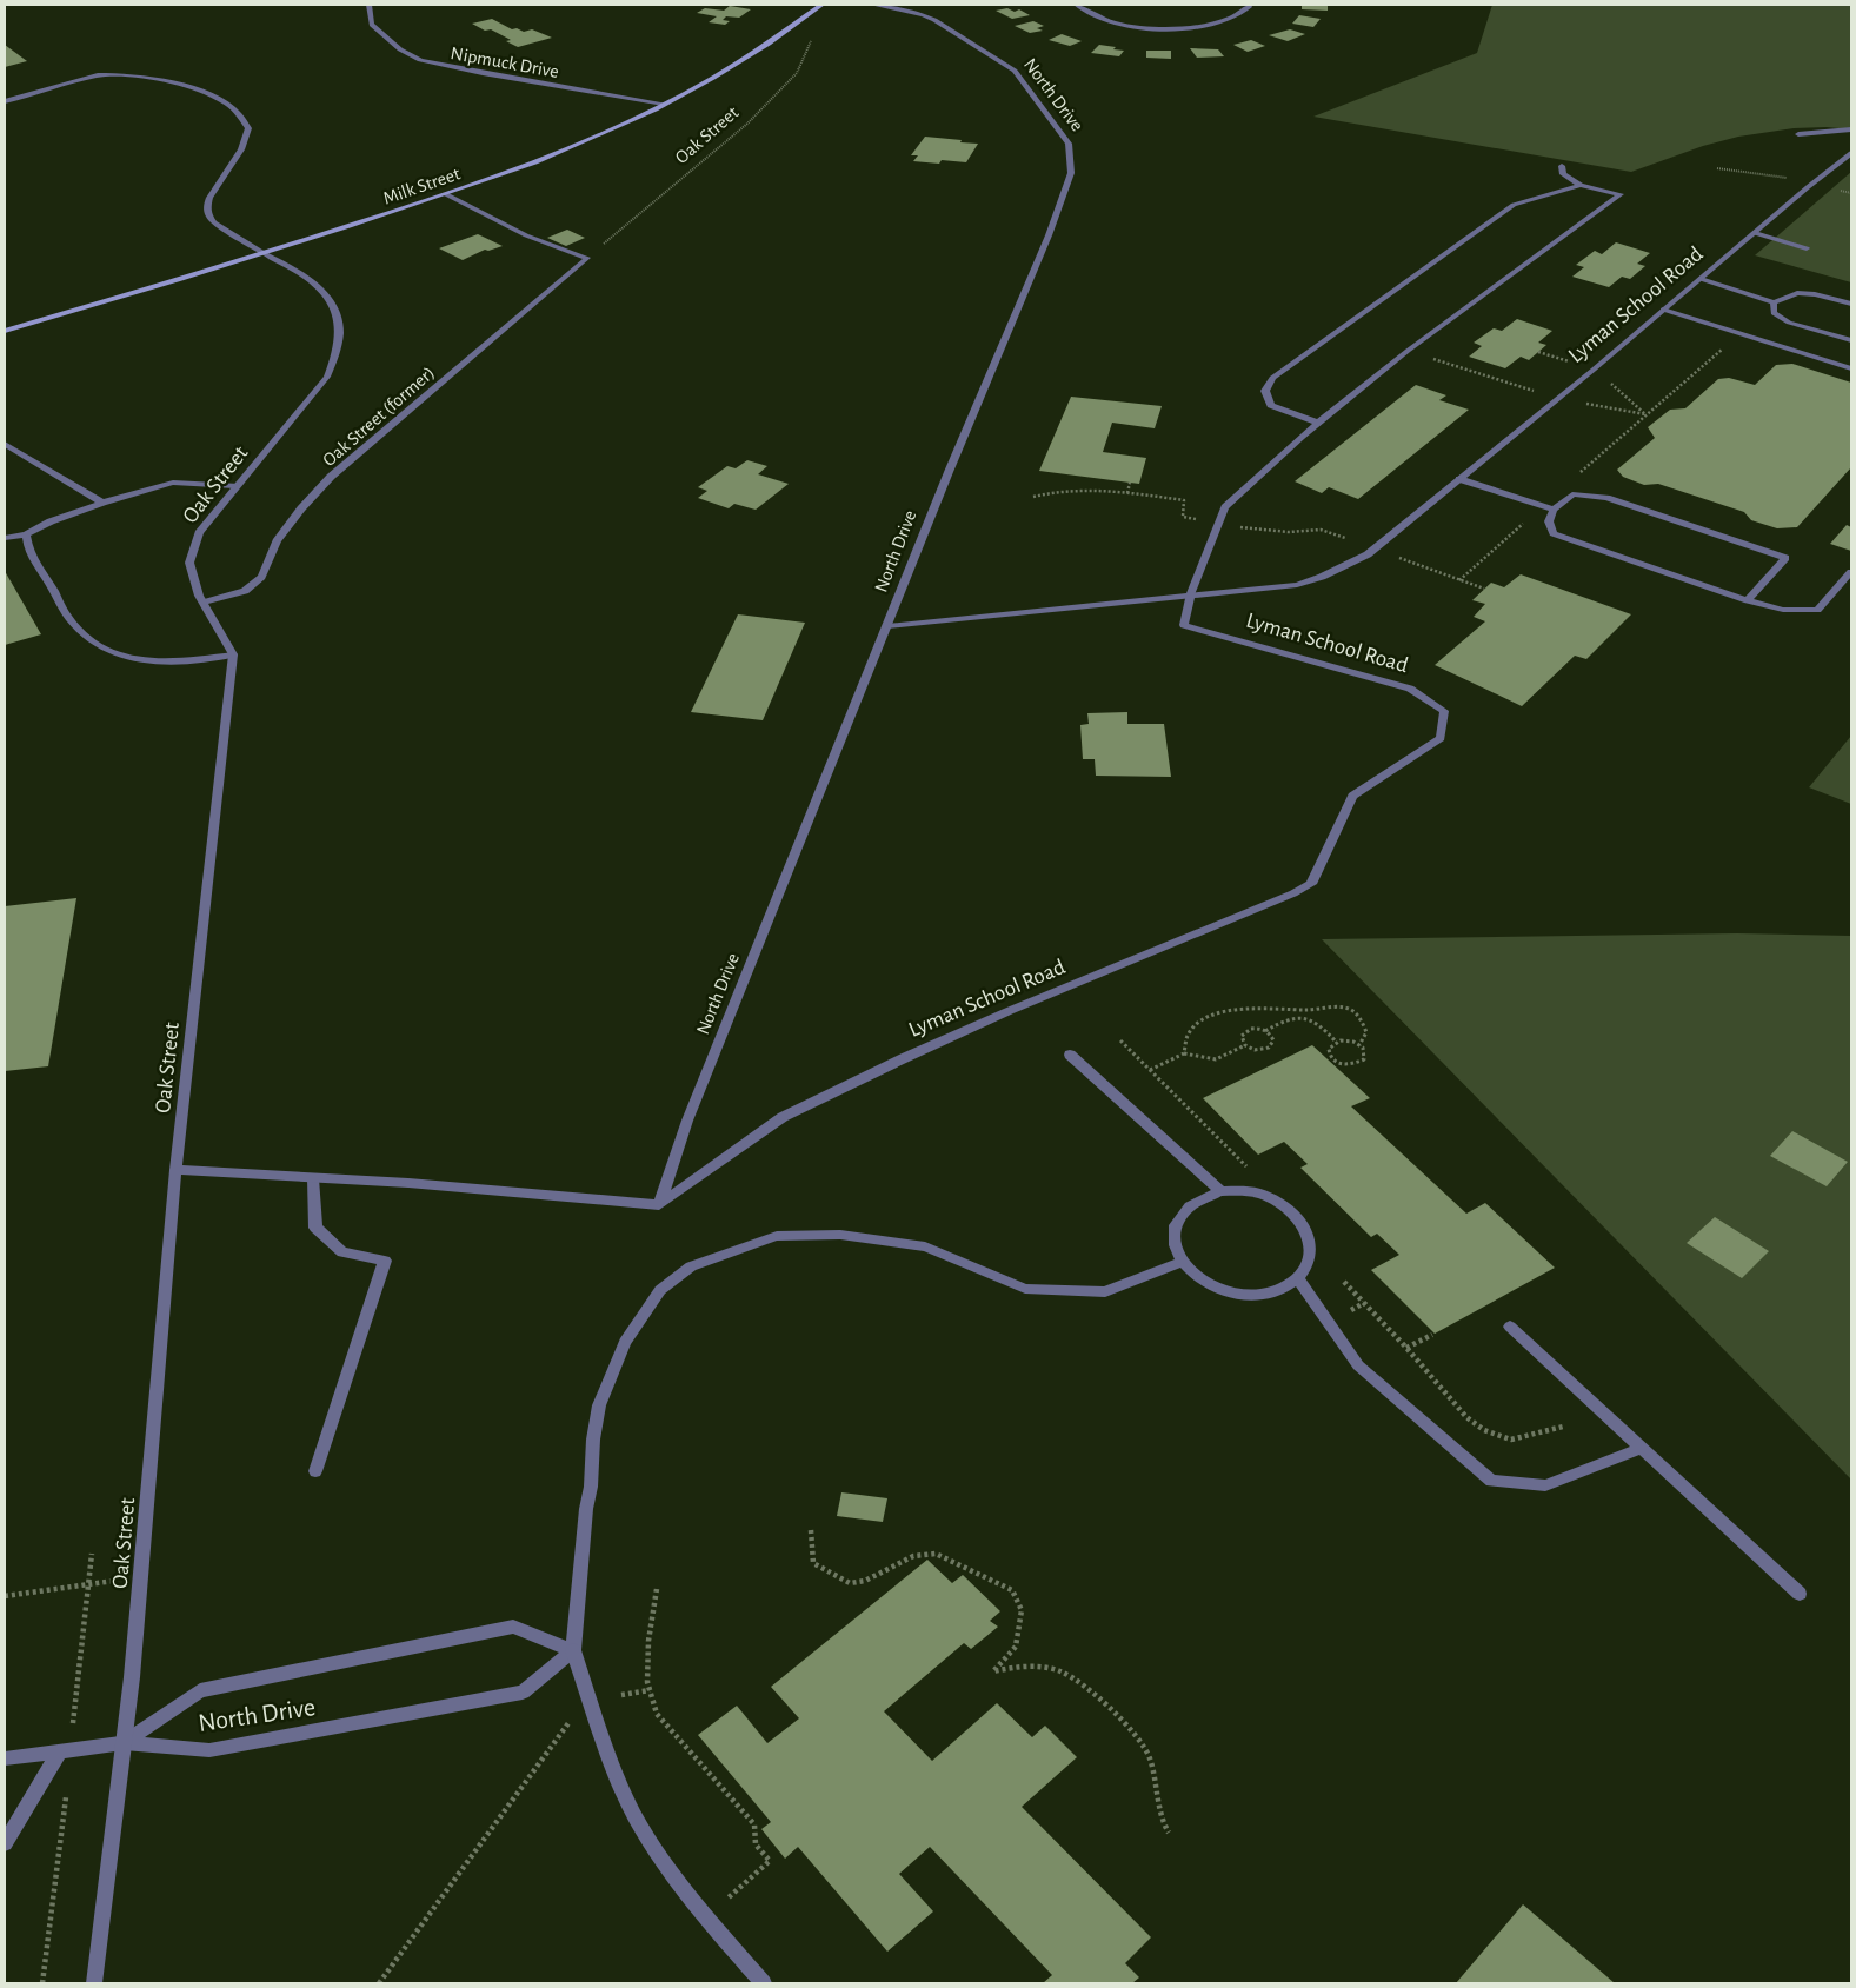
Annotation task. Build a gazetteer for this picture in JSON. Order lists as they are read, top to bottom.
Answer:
{
  "streets": {
    "main road": ["Milk Street"],
    "street": [
      "Nipmuck Drive",
      "North Drive",
      "Oak Street",
      "Lyman School Road",
      "Oak Street (former)"
    ]
  },
  "crossings": [
    ["Nipmuck Drive", "Milk Street"],
    ["North Drive", "Oak Street"],
    ["North Drive", "Lyman School Road"],
    ["Oak Street", "Milk Street"],
    ["Oak Street", "Oak Street (former)"]
  ]
}
